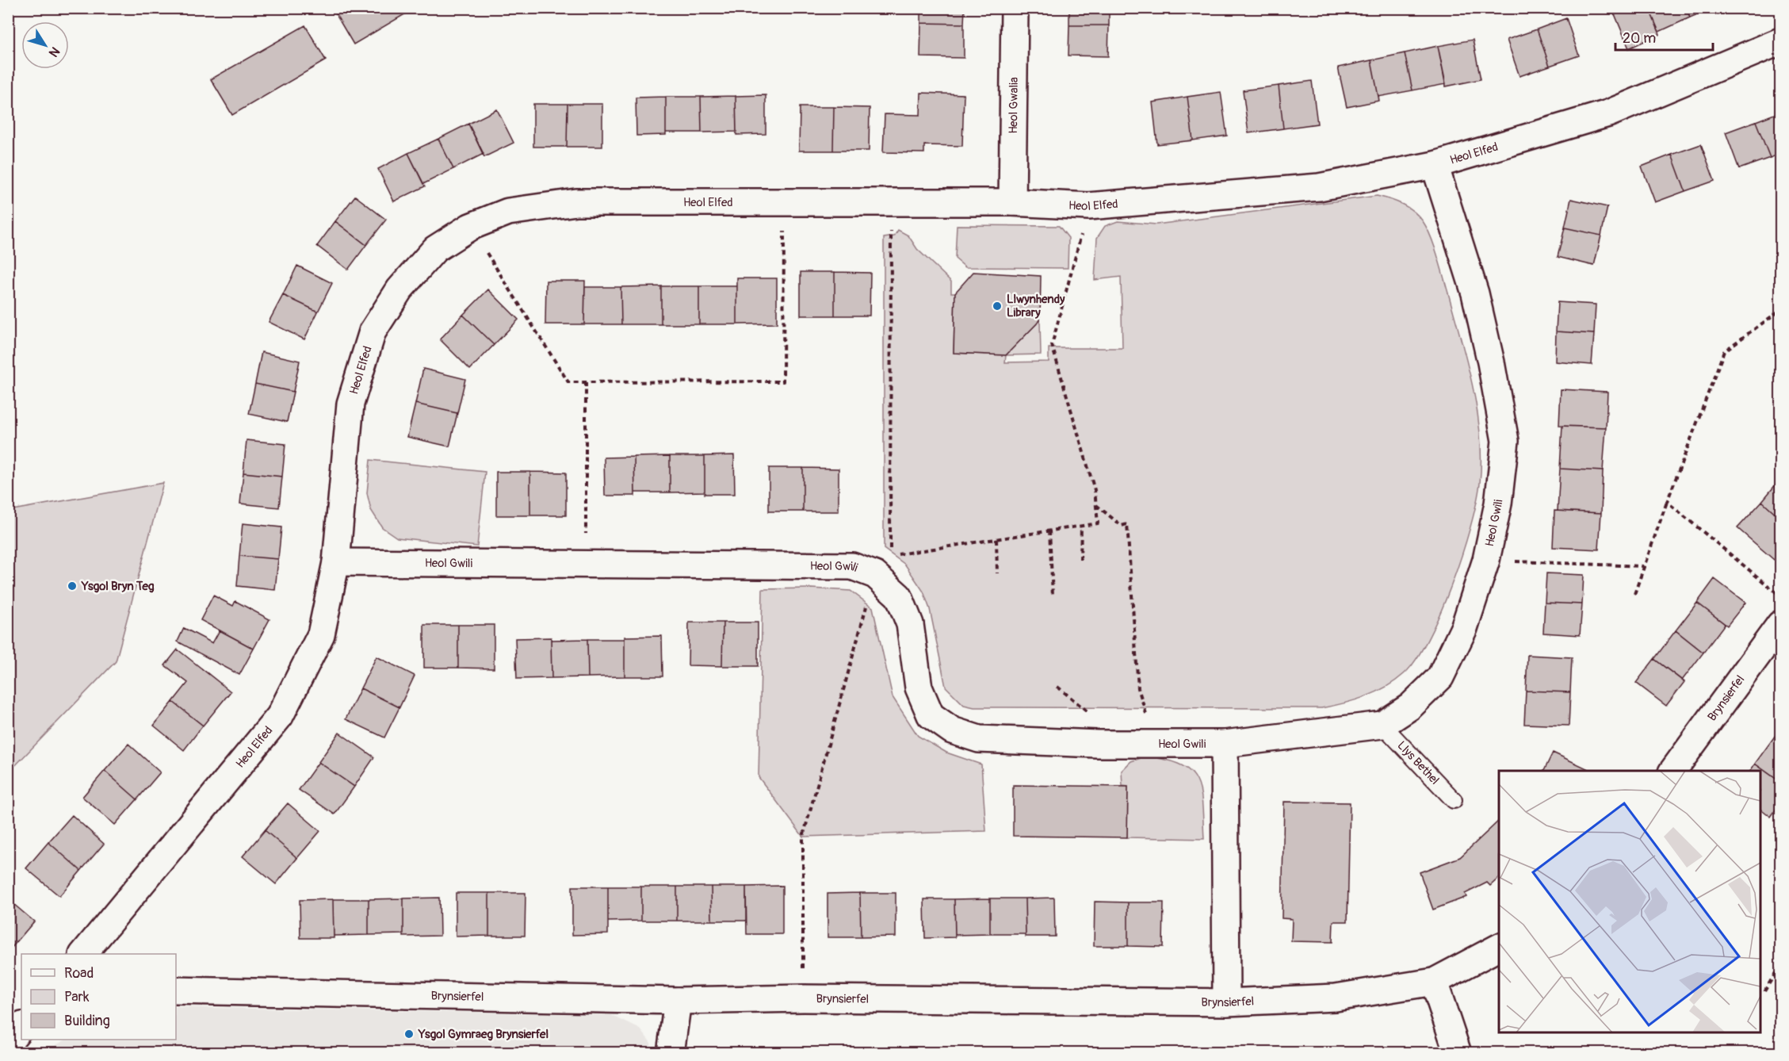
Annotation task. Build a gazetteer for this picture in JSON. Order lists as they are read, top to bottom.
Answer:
{
  "streets": {
    "street": [
      "Heol Gwalia",
      "Heol Elfed",
      "Heol Gwili",
      "Brynsierfel"
    ],
    "lane": ["Llys Bethel"]
  },
  "crossings": [
    ["Heol Gwalia", "Heol Elfed"],
    ["Heol Elfed", "Heol Gwili"],
    ["Heol Gwili", "Llys Bethel"]
  ],
  "places": ["Llwynhendy Library", "Ysgol Bryn Teg", "Ysgol Gymraeg Brynsierfel"],
  "legend": ["Road", "Park", "Building"],
  "scale_bar": "20 m",
  "north": "bottom right"
}
